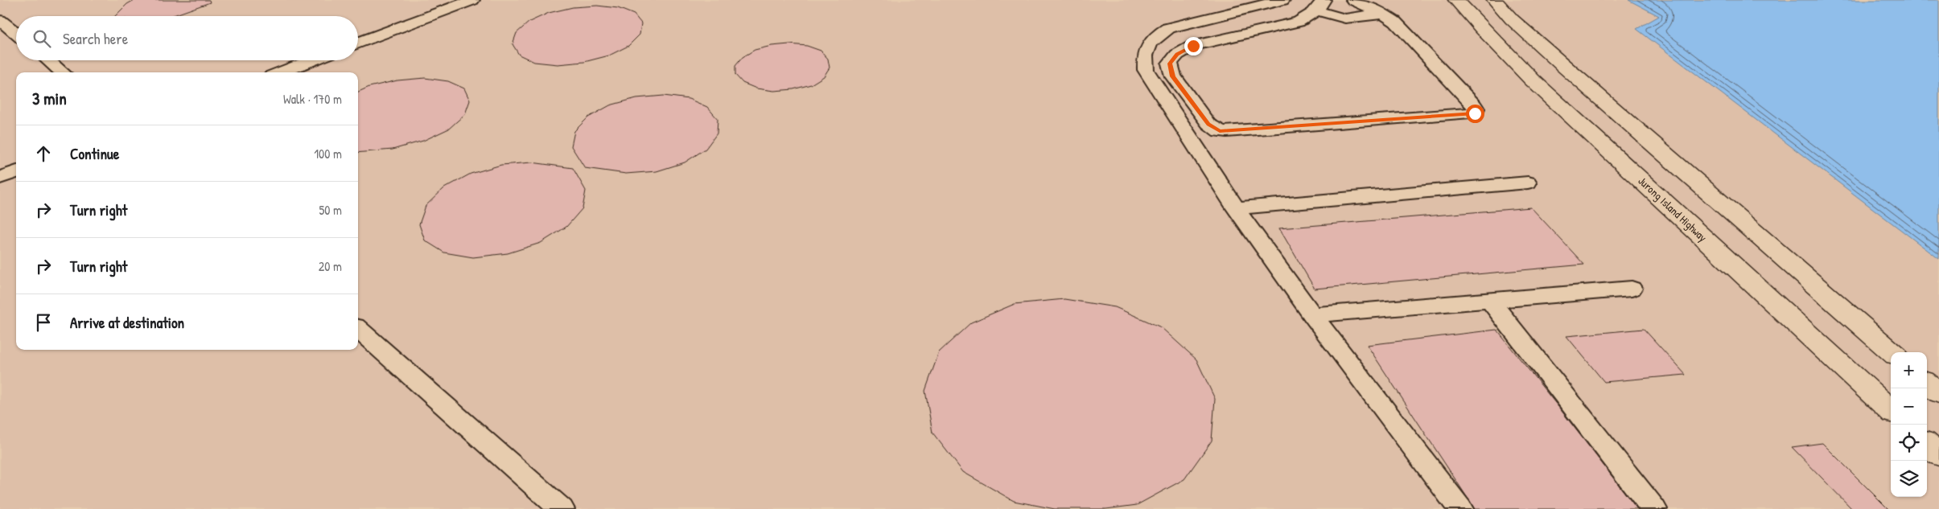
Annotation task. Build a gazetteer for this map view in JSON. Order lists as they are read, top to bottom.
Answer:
{
  "streets": {
    "main road": ["Jurong Island Highway"]
  },
  "page": {
    "search": "Search here",
    "heading": ["3 min", "Walk · 170 m"],
    "list": [
      ["Continue", "100 m"],
      ["Turn right", "50 m"],
      ["Turn right", "20 m"],
      "Arrive at destination"
    ],
    "map_buttons": ["+", "−"]
  }
}
